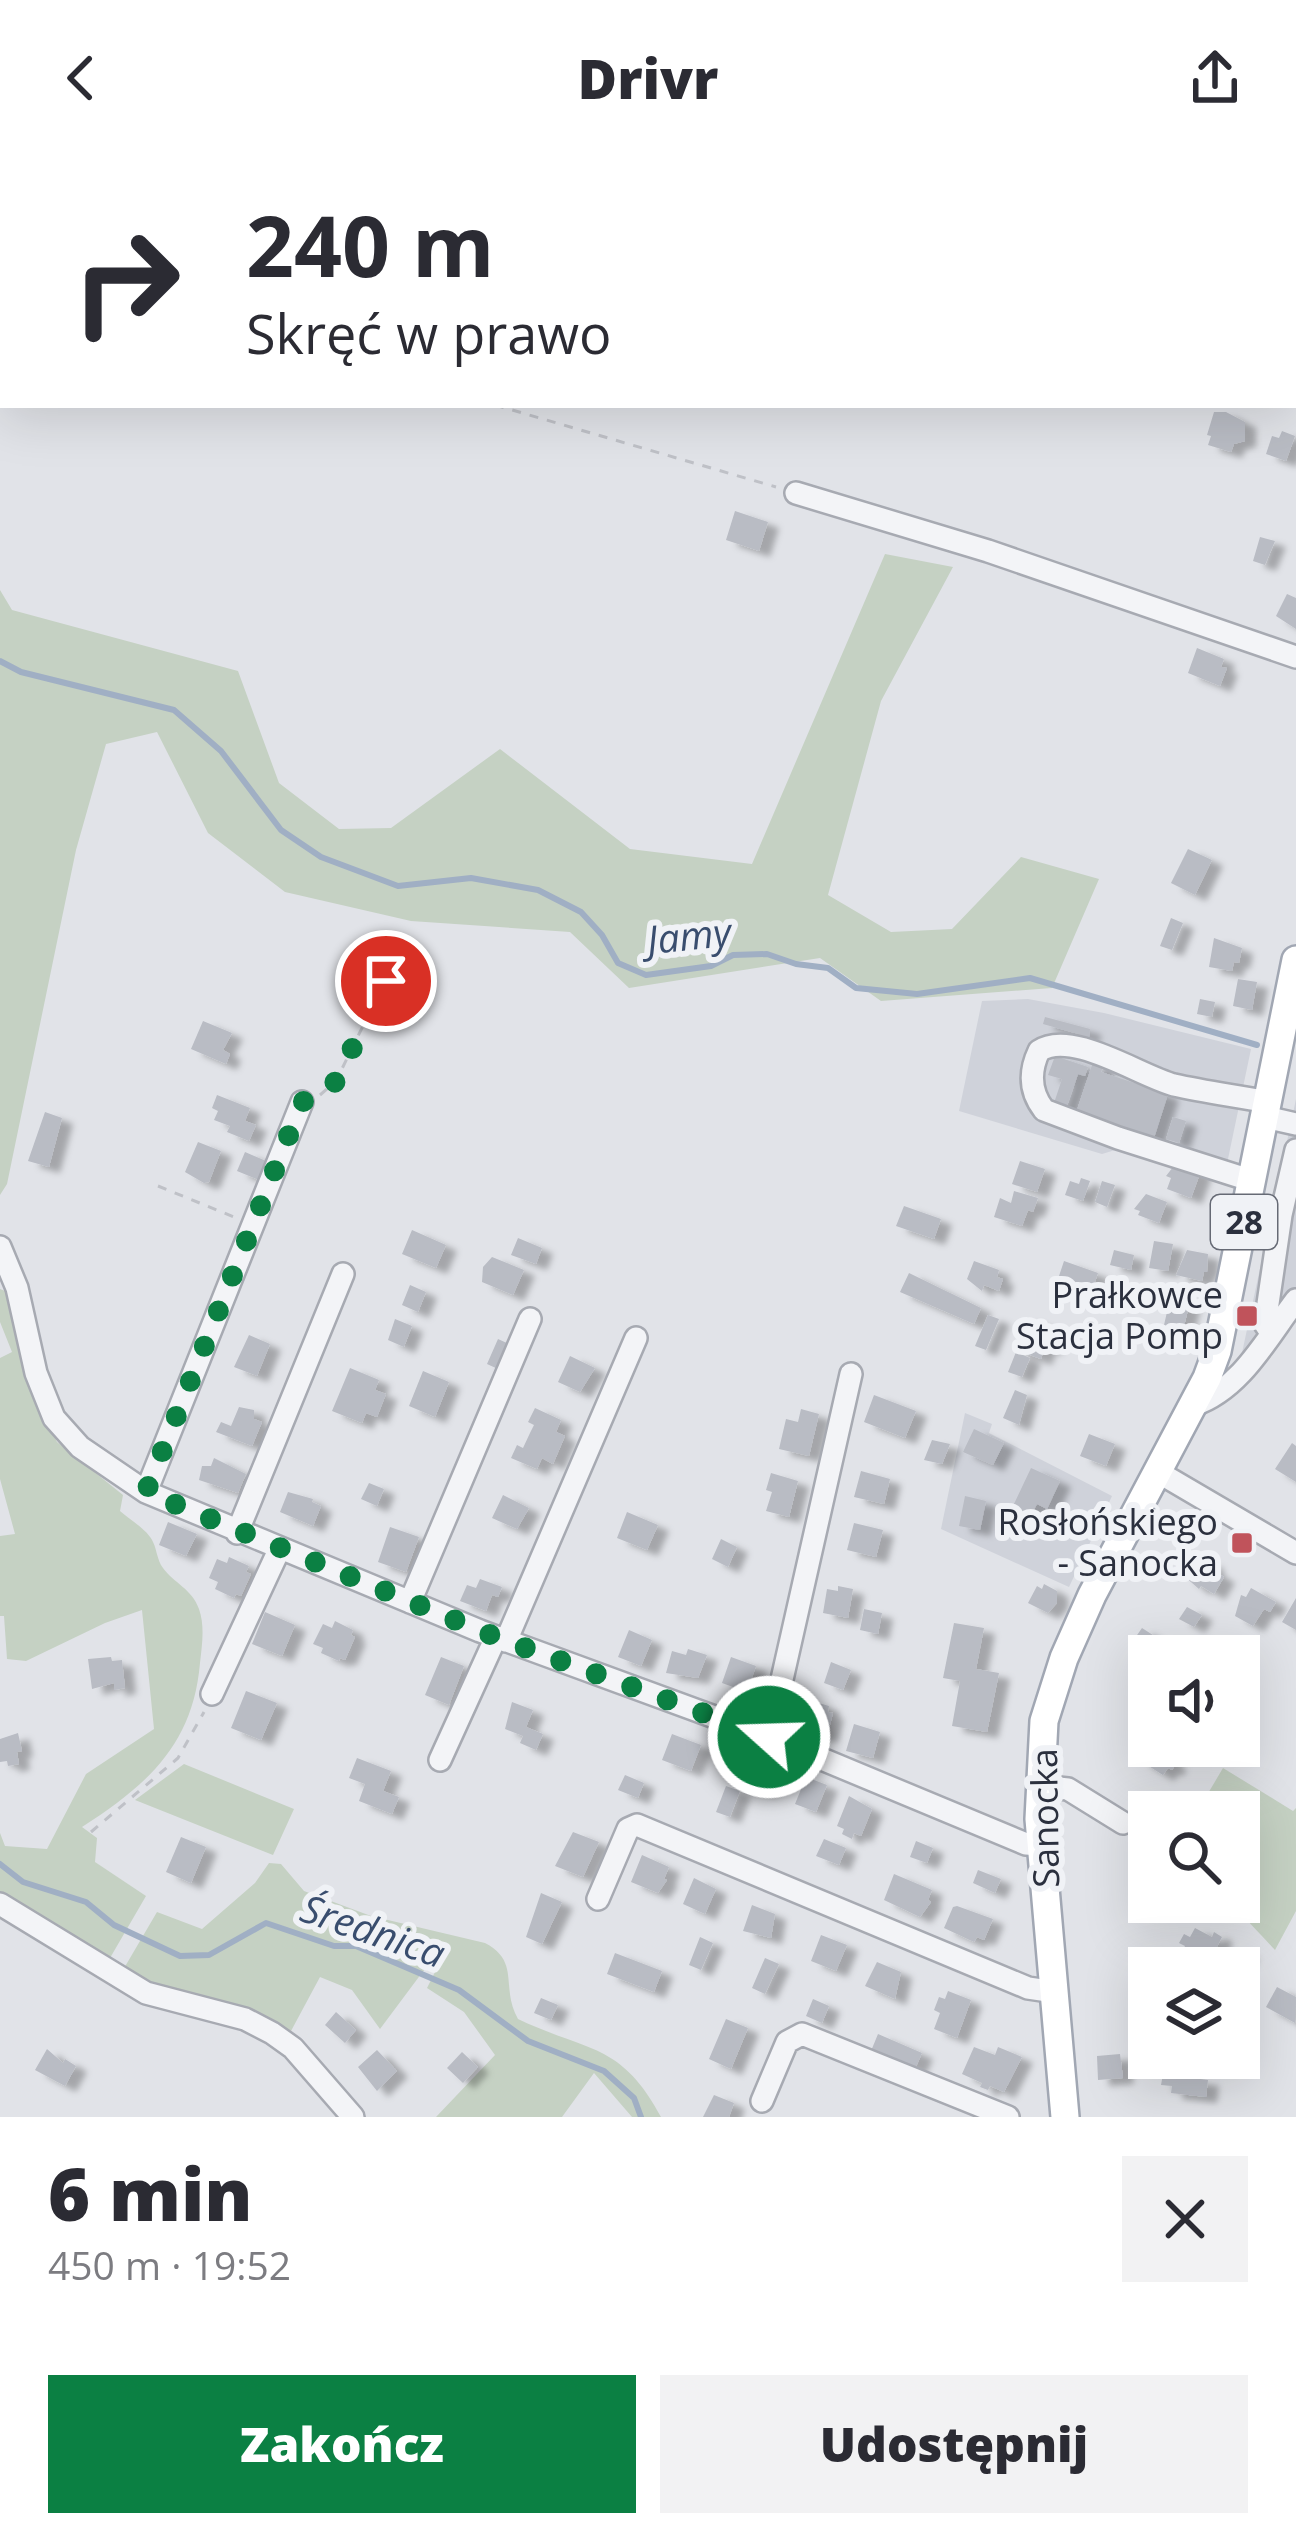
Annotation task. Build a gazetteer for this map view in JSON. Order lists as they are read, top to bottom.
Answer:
{
  "streets": {
    "main road": ["28", "Sanocka"]
  },
  "crossings": [
    ["28", "Sanocka"]
  ],
  "water": ["Jamy", "Średnica"],
  "places": {
    "transit": ["Prałkowce Stacja Pomp", "Rosłońskiego - Sanocka"]
  },
  "page": {
    "header": "Drivr",
    "turn": ["240 m", "Skręć w prawo"],
    "heading": ["6 min", "450 m · 19:52"],
    "buttons": ["Zakończ", "Udostępnij"]
  }
}
